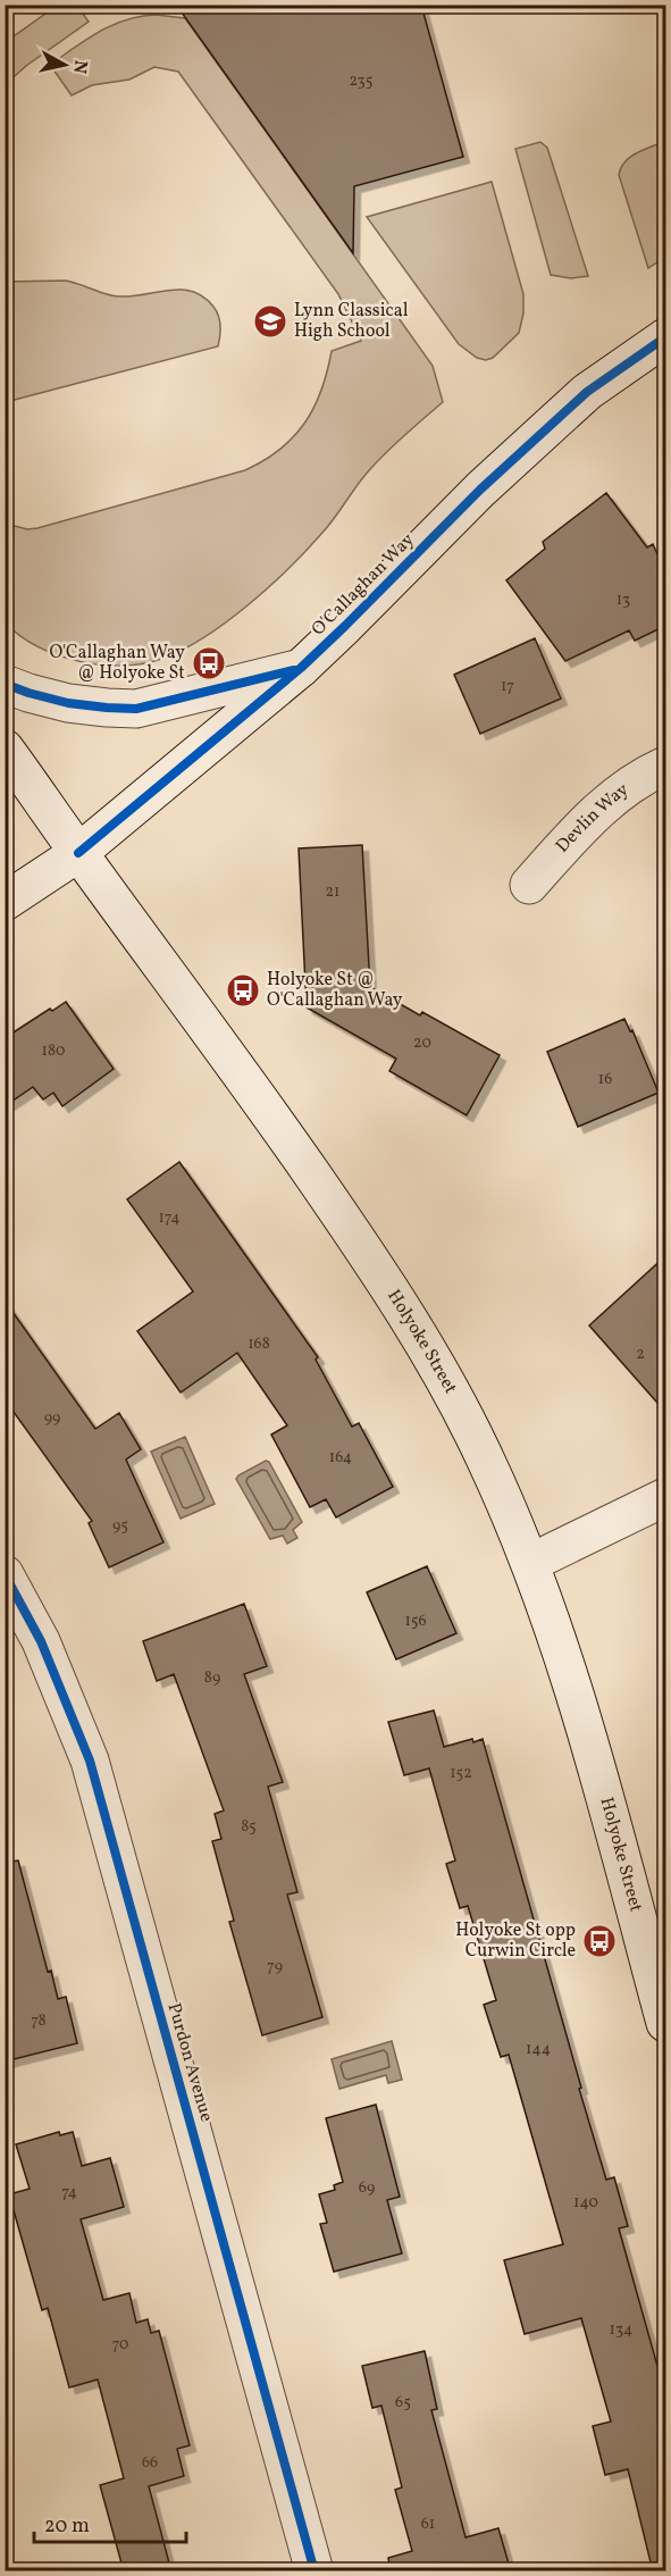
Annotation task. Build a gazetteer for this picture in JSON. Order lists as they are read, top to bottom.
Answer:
{
  "streets": {
    "street": [
      "O'Callaghan Way",
      "Devlin Way",
      "Holyoke Street",
      "Purdon Avenue"
    ]
  },
  "crossings": [
    ["O'Callaghan Way", "Holyoke Street"]
  ],
  "places": {
    "school or university": ["Lynn Classical High School"],
    "bus stop": ["O'Callaghan Way @ Holyoke St", "Holyoke St @ O'Callaghan Way", "Holyoke St opp Curwin Circle"]
  },
  "house_numbers": [
    "235",
    "13",
    "17",
    "21",
    "20",
    "180",
    "16",
    "174",
    "168",
    "2",
    "99",
    "164",
    "95",
    "156",
    "89",
    "152",
    "85",
    "79",
    "78",
    "144",
    "69",
    "74",
    "140",
    "134",
    "70",
    "65",
    "66",
    "61"
  ],
  "scale_bar": "20 m",
  "north": "right"
}
